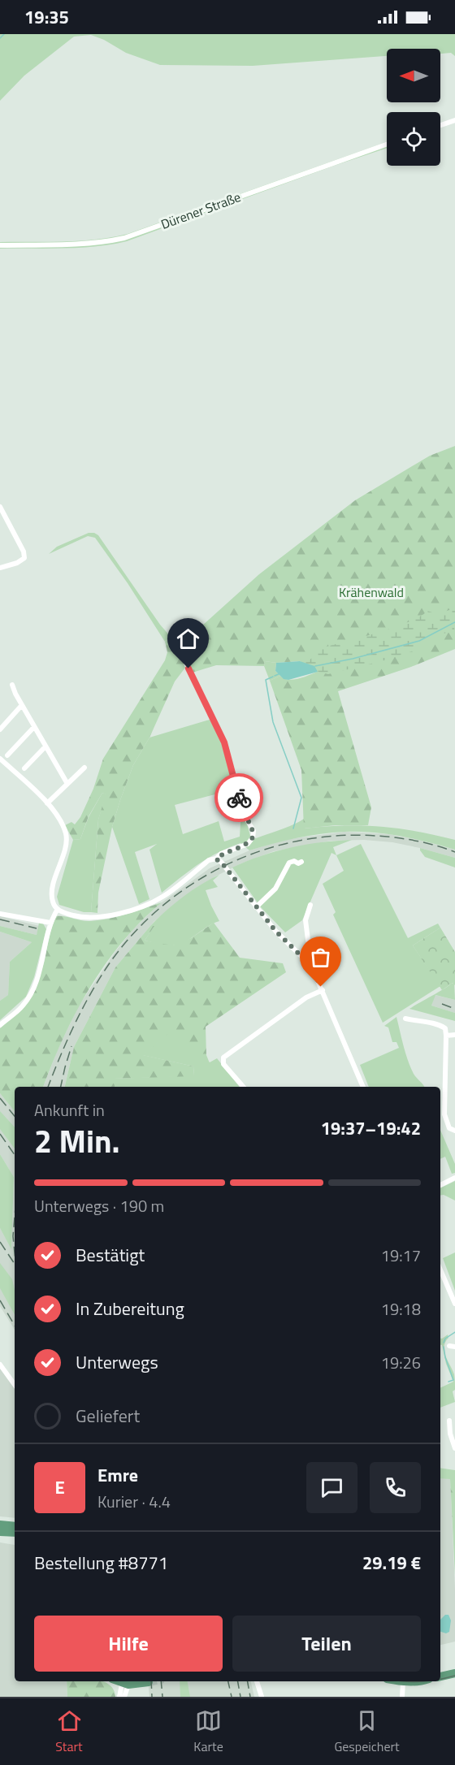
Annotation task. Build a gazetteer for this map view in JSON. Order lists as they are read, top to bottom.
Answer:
{
  "streets": {
    "street": ["Dürener Straße"]
  },
  "parks": ["Krähenwald"],
  "north": "left",
  "page": {
    "status": "19:35",
    "heading": ["2 Min.", "Ankunft in", "19:37–19:42"],
    "panel": [
      "Emre",
      "Kurier · 4.4",
      "Bestellung #8771",
      "29.19 €"
    ],
    "bar": "Unterwegs · 190 m",
    "list": [
      ["Bestätigt", "19:17"],
      ["In Zubereitung", "19:18"],
      ["Unterwegs", "19:26"],
      "Geliefert"
    ],
    "round": "E",
    "buttons": ["Hilfe", "Teilen"],
    "tabs": ["Start", "Karte", "Gespeichert"]
  }
}
